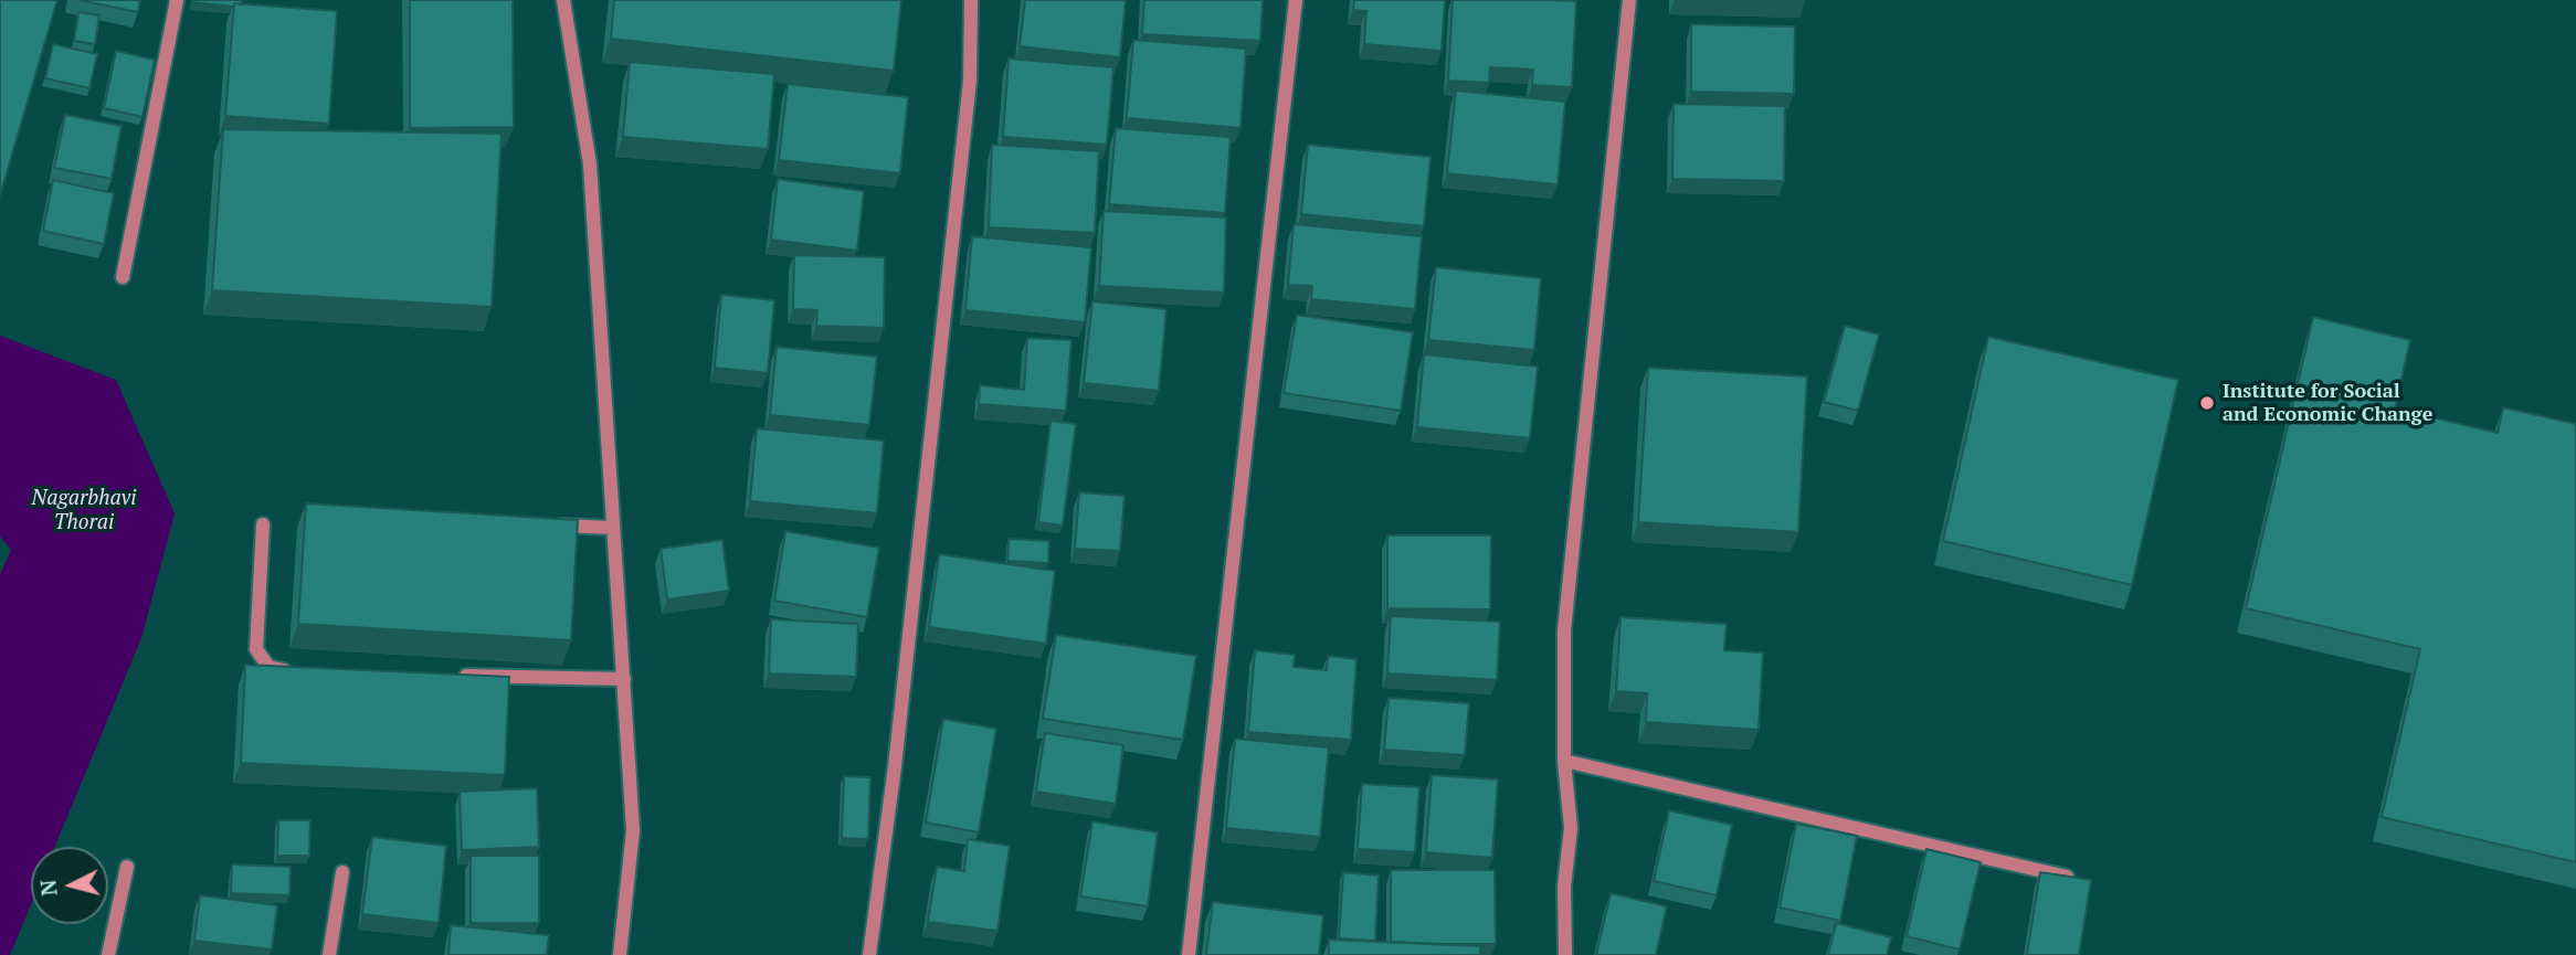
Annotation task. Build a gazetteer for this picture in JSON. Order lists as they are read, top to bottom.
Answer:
{
  "water": ["Nagarbhavi Thorai"],
  "places": ["Institute for Social and Economic Change"],
  "north": "left"
}
